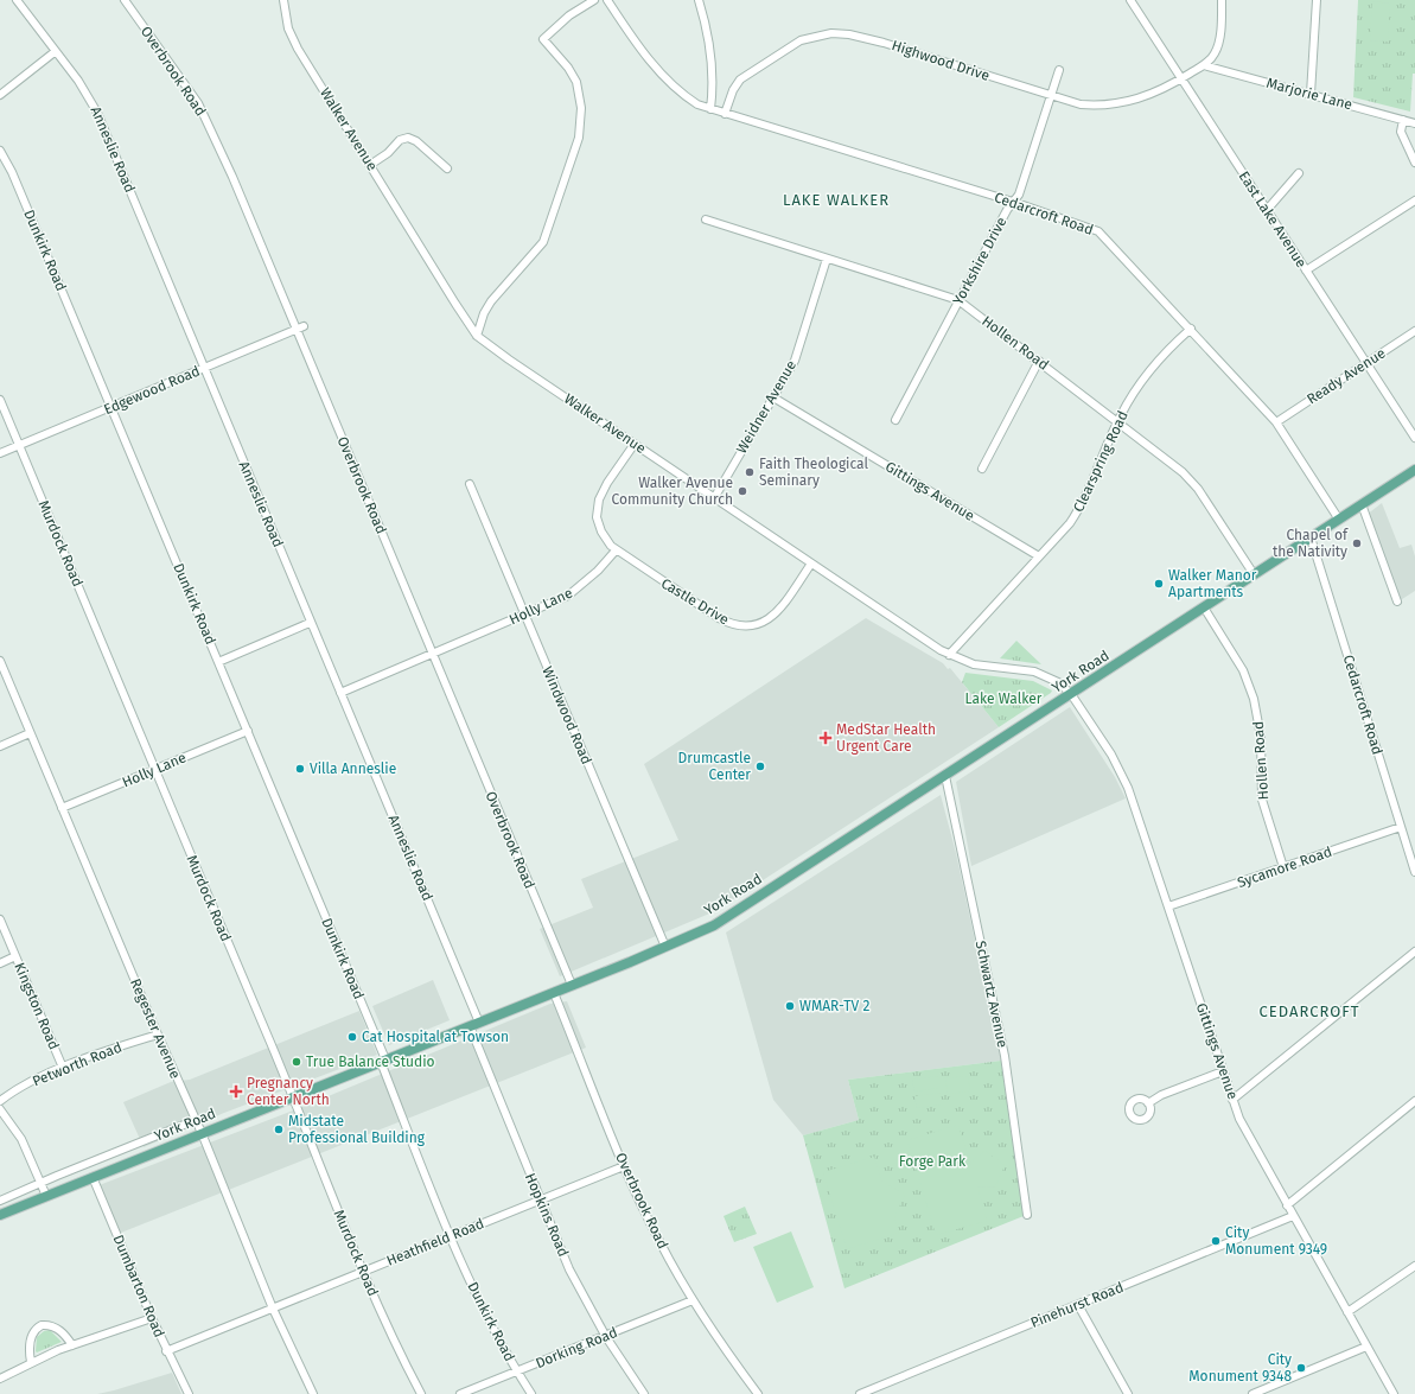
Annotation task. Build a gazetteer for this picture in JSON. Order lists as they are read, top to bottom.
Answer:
{
  "streets": {
    "main road": ["York Road"],
    "street": [
      "Highwood Drive",
      "Overbrook Road",
      "Marjorie Lane",
      "Walker Avenue",
      "Anneslie Road",
      "Cedarcroft Road",
      "East Lake Avenue",
      "Dunkirk Road",
      "Yorkshire Drive",
      "Hollen Road",
      "Ready Avenue",
      "Edgewood Road",
      "Weidner Avenue",
      "Clearspring Road",
      "Gittings Avenue",
      "Murdock Road",
      "Castle Drive",
      "Holly Lane",
      "Windwood Road",
      "Sycamore Road",
      "Schwartz Avenue",
      "Kingston Road",
      "Regester Avenue",
      "Petworth Road",
      "Hopkins Road",
      "Heathfield Road",
      "Dumbarton Road",
      "Pinehurst Road",
      "Dorking Road"
    ]
  },
  "crossings": [
    ["Highwood Drive", "Marjorie Lane"],
    ["Highwood Drive", "Cedarcroft Road"],
    ["Highwood Drive", "East Lake Avenue"],
    ["Highwood Drive", "Yorkshire Drive"],
    ["Overbrook Road", "Edgewood Road"],
    ["Overbrook Road", "Holly Lane"],
    ["Overbrook Road", "York Road"],
    ["Overbrook Road", "Heathfield Road"],
    ["Overbrook Road", "Dorking Road"],
    ["Walker Avenue", "Weidner Avenue"],
    ["Walker Avenue", "Clearspring Road"],
    ["Walker Avenue", "Gittings Avenue"],
    ["Walker Avenue", "Castle Drive"],
    ["Walker Avenue", "York Road"],
    ["Anneslie Road", "Edgewood Road"],
    ["Anneslie Road", "Holly Lane"],
    ["Anneslie Road", "York Road"],
    ["Cedarcroft Road", "Yorkshire Drive"],
    ["Cedarcroft Road", "Ready Avenue"],
    ["Cedarcroft Road", "Clearspring Road"],
    ["Cedarcroft Road", "York Road"],
    ["Cedarcroft Road", "Sycamore Road"],
    ["East Lake Avenue", "Ready Avenue"],
    ["Dunkirk Road", "Edgewood Road"],
    ["Dunkirk Road", "Holly Lane"],
    ["Dunkirk Road", "York Road"],
    ["Dunkirk Road", "Heathfield Road"],
    ["Dunkirk Road", "Dorking Road"],
    ["Yorkshire Drive", "Hollen Road"],
    ["Hollen Road", "Weidner Avenue"],
    ["Hollen Road", "Clearspring Road"],
    ["Hollen Road", "York Road"],
    ["Hollen Road", "Sycamore Road"],
    ["Edgewood Road", "Murdock Road"],
    ["Weidner Avenue", "Gittings Avenue"],
    ["Clearspring Road", "Gittings Avenue"],
    ["Gittings Avenue", "York Road"],
    ["Gittings Avenue", "Sycamore Road"],
    ["Gittings Avenue", "Pinehurst Road"],
    ["Murdock Road", "Holly Lane"],
    ["Murdock Road", "York Road"],
    ["Murdock Road", "Heathfield Road"],
    ["Castle Drive", "Holly Lane"],
    ["Holly Lane", "Windwood Road"],
    ["Holly Lane", "Regester Avenue"],
    ["York Road", "Windwood Road"],
    ["York Road", "Schwartz Avenue"],
    ["York Road", "Regester Avenue"],
    ["York Road", "Hopkins Road"],
    ["York Road", "Dumbarton Road"],
    ["Kingston Road", "Petworth Road"],
    ["Regester Avenue", "Petworth Road"],
    ["Regester Avenue", "Heathfield Road"],
    ["Hopkins Road", "Heathfield Road"],
    ["Hopkins Road", "Dorking Road"],
    ["Heathfield Road", "Dumbarton Road"]
  ],
  "districts": ["LAKE WALKER", "CEDARCROFT"],
  "parks": ["Lake Walker", "Forge Park"],
  "places": {
    "other": [
      "Faith Theological Seminary",
      "Walker Avenue Community Church",
      "Chapel of the Nativity",
      "Walker Manor Apartments",
      "Drumcastle Center",
      "Villa Anneslie",
      "WMAR-TV 2",
      "Cat Hospital at Towson",
      "True Balance Studio",
      "Midstate Professional Building",
      "City Monument 9349",
      "City Monument 9348"
    ],
    "health": ["MedStar Health Urgent Care", "Pregnancy Center North"]
  }
}
